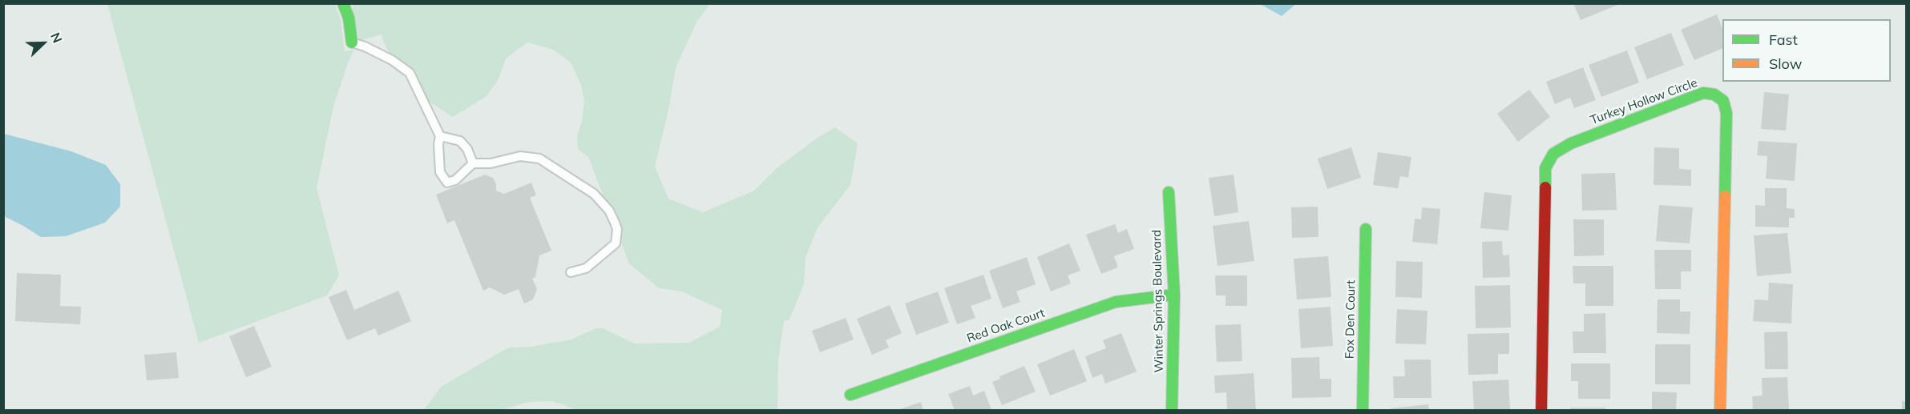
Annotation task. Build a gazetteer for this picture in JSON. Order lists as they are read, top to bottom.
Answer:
{
  "streets": {
    "street": [
      "Turkey Hollow Circle",
      "Winter Springs Boulevard",
      "Fox Den Court",
      "Red Oak Court"
    ]
  },
  "crossings": [
    ["Winter Springs Boulevard", "Red Oak Court"]
  ],
  "legend": ["Fast", "Slow"],
  "north": "top right"
}
